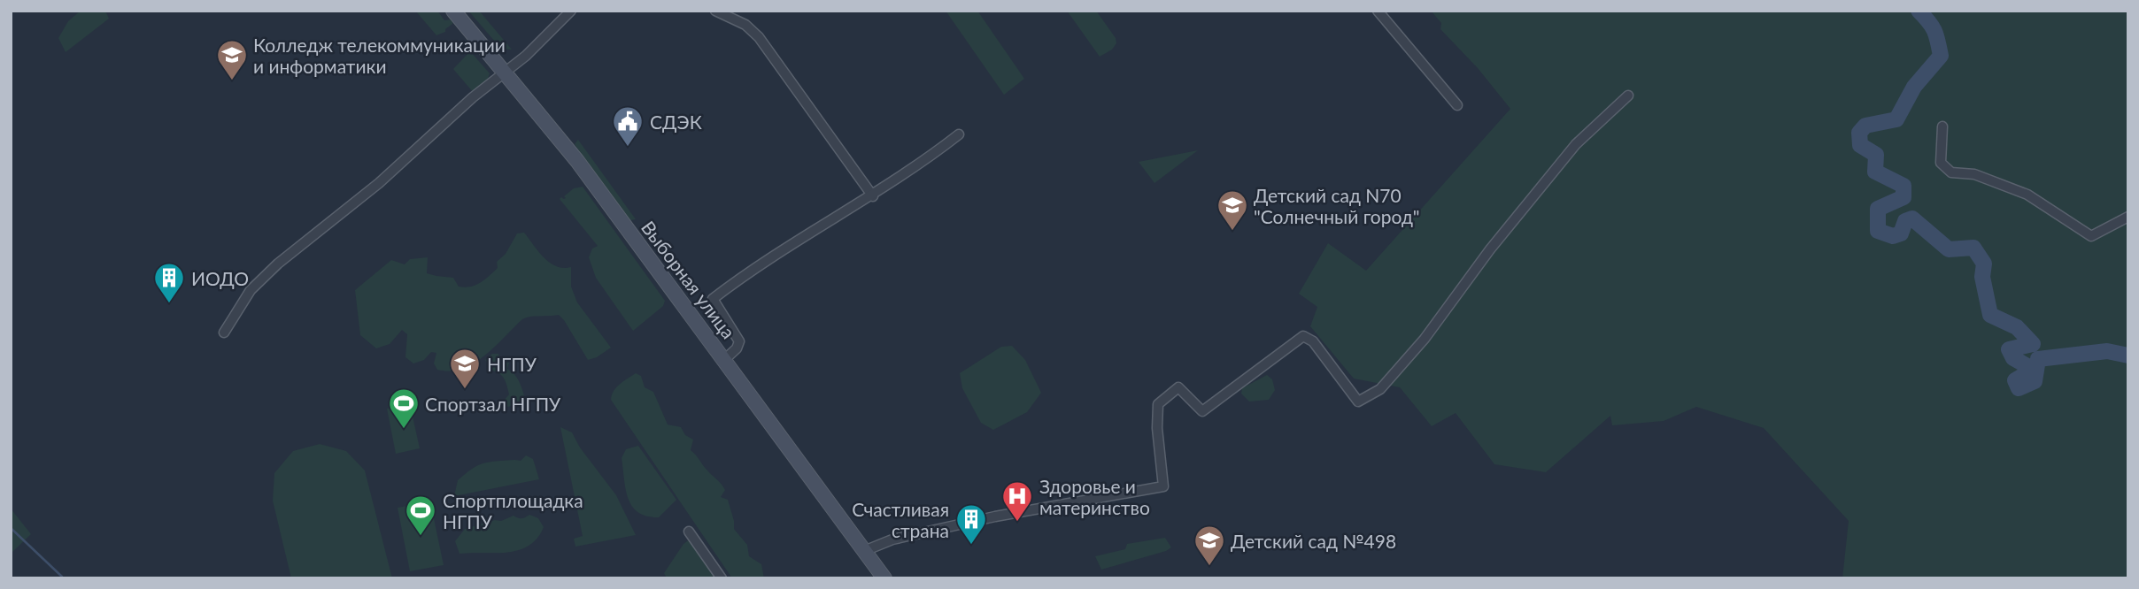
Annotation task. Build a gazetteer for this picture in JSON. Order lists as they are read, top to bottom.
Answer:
{
  "streets": {
    "main road": ["Выборная улица"]
  },
  "places": {
    "school or university": [
      "Колледж телекоммуникации и информатики",
      "Детский сад N70 \"Солнечный город\"",
      "НГПУ",
      "Детский сад №498"
    ],
    "public building": ["СДЭК"],
    "building": ["ИОДО", "Счастливая страна"],
    "sports": ["Спортзал НГПУ", "Спортплощадка НГПУ"],
    "hospital": ["Здоровье и материнство"]
  }
}
